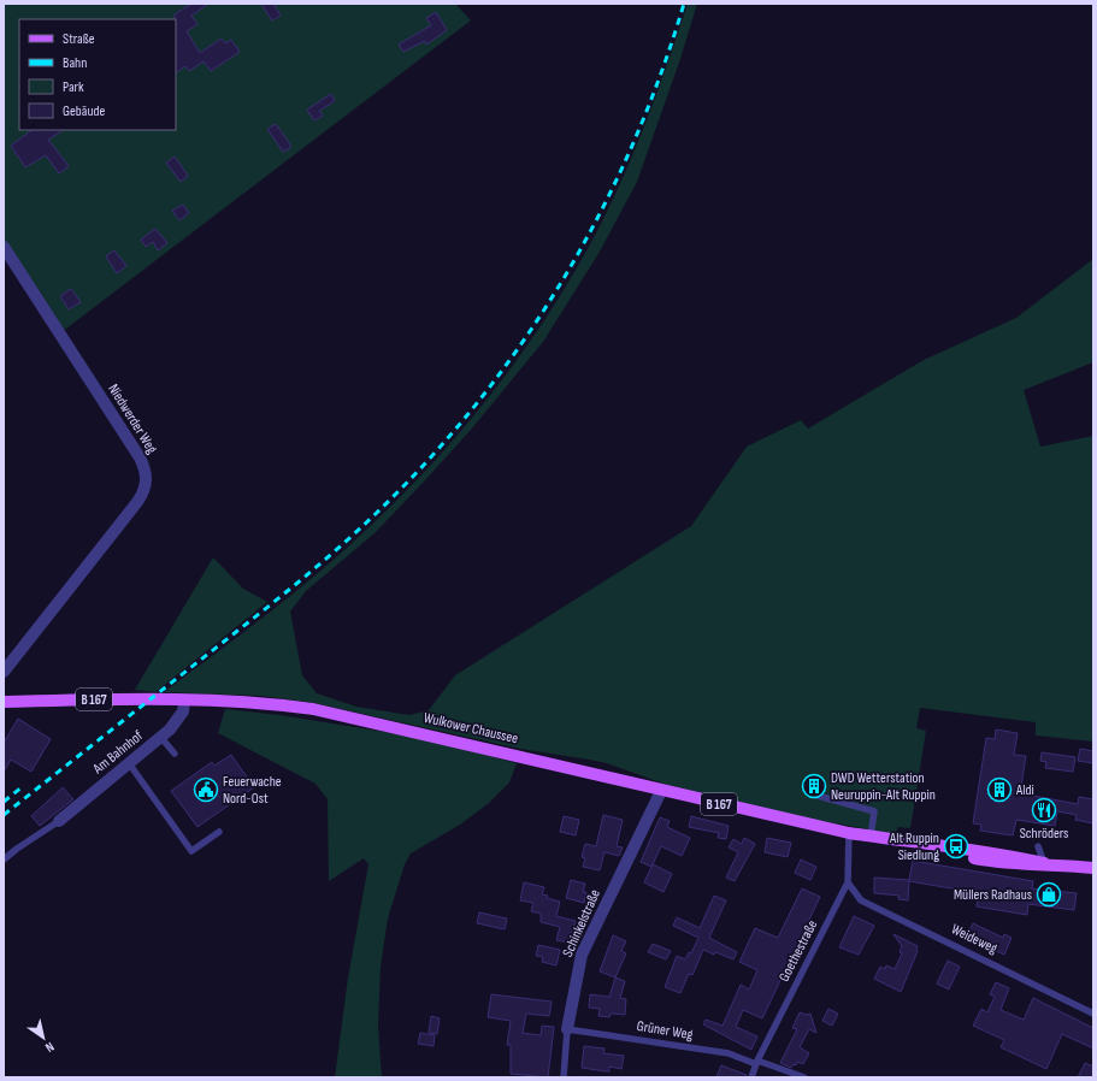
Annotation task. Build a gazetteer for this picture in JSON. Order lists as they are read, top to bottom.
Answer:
{
  "streets": {
    "main road": ["B 167", "Wulkower Chaussee"],
    "street": ["Niedwerder Weg", "Am Bahnhof", "Schinkelstraße"],
    "lane": ["Weideweg", "Goethestraße", "Grüner Weg"]
  },
  "crossings": [
    ["Wulkower Chaussee", "Am Bahnhof"],
    ["Wulkower Chaussee", "Schinkelstraße"],
    ["Wulkower Chaussee", "Goethestraße"],
    ["Schinkelstraße", "Grüner Weg"],
    ["Weideweg", "Goethestraße"],
    ["Goethestraße", "Grüner Weg"]
  ],
  "places": {
    "building": ["DWD Wetterstation Neuruppin-Alt Ruppin", "Aldi"],
    "public building": ["Feuerwache Nord-Ost"],
    "restaurant": ["Schröders"],
    "bus stop": ["Alt Ruppin Siedlung"],
    "shop": ["Müllers Radhaus"]
  },
  "legend": [
    "Straße",
    "Bahn",
    "Park",
    "Gebäude"
  ],
  "north": "bottom right"
}
